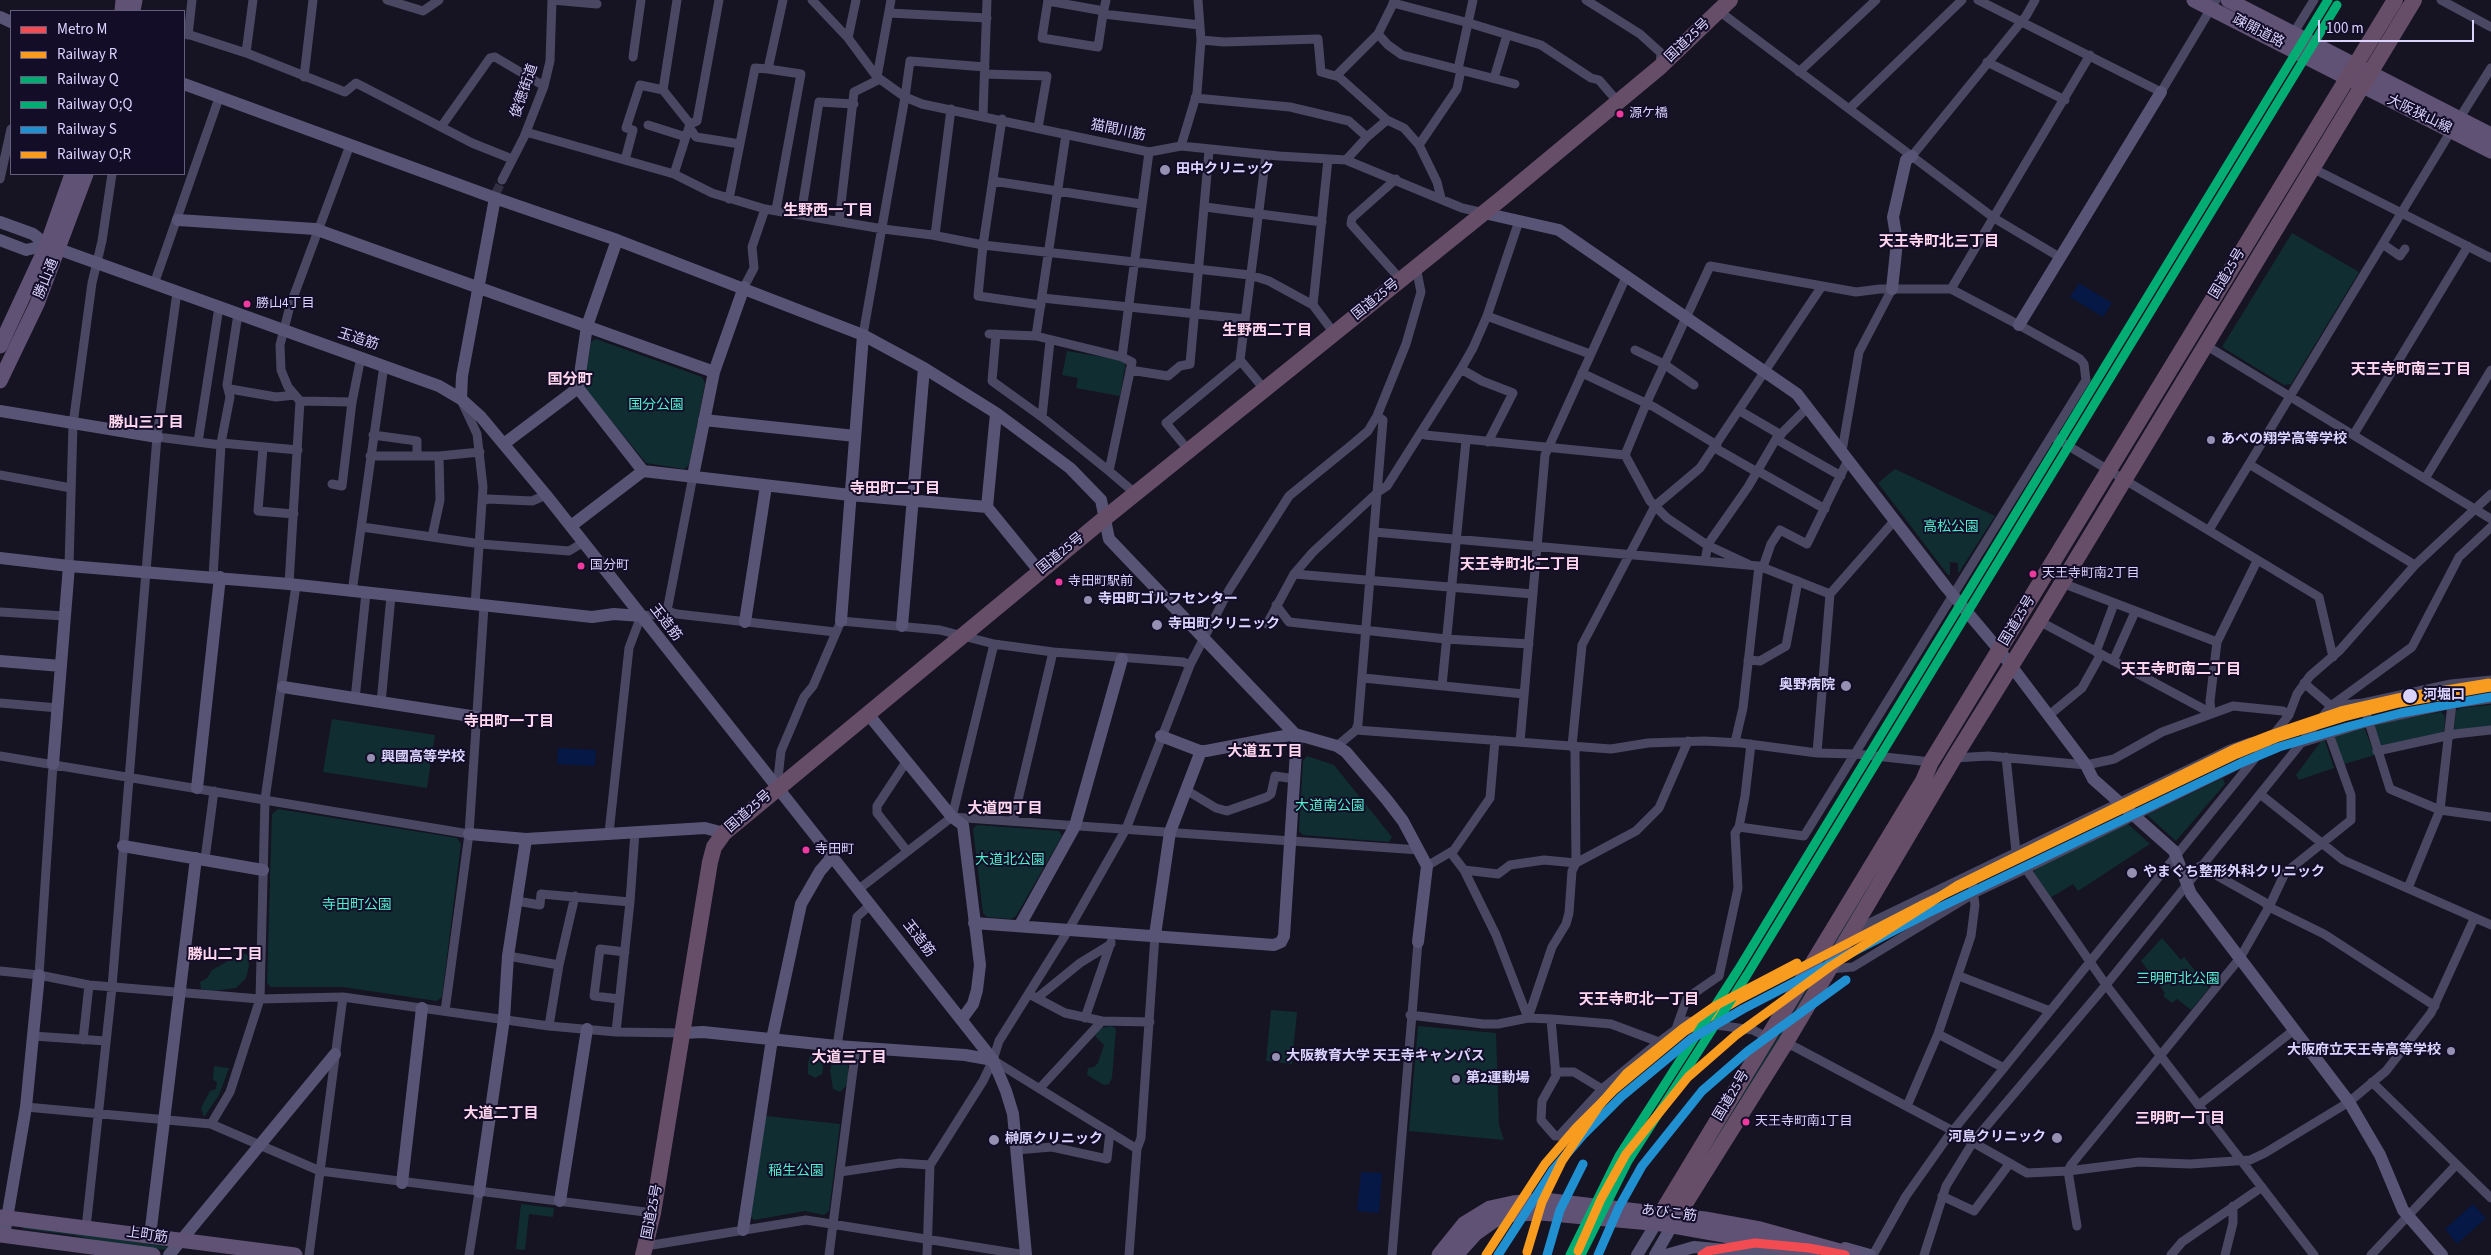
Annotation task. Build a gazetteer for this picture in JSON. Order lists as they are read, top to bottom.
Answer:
{
  "streets": {
    "highway": ["国道25号"],
    "main road": [
      "疎開道路",
      "大阪狭山線",
      "勝山通",
      "あびこ筋",
      "上町筋"
    ],
    "street": ["俊徳街道", "猫間川筋", "玉造筋"]
  },
  "crossings": [
    ["疎開道路", "国道25号"],
    ["疎開道路", "大阪狭山線"],
    ["国道25号", "大阪狭山線"],
    ["国道25号", "猫間川筋"],
    ["国道25号", "玉造筋"],
    ["勝山通", "玉造筋"]
  ],
  "districts": [
    "生野西一丁目",
    "天王寺町北三丁目",
    "生野西二丁目",
    "天王寺町南三丁目",
    "国分町",
    "勝山三丁目",
    "寺田町二丁目",
    "天王寺町北二丁目",
    "天王寺町南二丁目",
    "寺田町一丁目",
    "大道五丁目",
    "大道四丁目",
    "勝山二丁目",
    "天王寺町北一丁目",
    "大道三丁目",
    "大道二丁目",
    "三明町一丁目"
  ],
  "parks": [
    "国分公園",
    "高松公園",
    "大道南公園",
    "大道北公園",
    "寺田町公園",
    "三明町北公園",
    "稲生公園"
  ],
  "places": [
    "源ケ橋",
    "田中クリニック",
    "勝山4丁目",
    "あべの翔学高等学校",
    "国分町",
    "天王寺町南2丁目",
    "寺田町駅前",
    "寺田町ゴルフセンター",
    "寺田町クリニック",
    "奥野病院",
    "河堀口",
    "興國高等学校",
    "寺田町",
    "やまぐち整形外科クリニック",
    "大阪府立天王寺高等学校",
    "大阪教育大学 天王寺キャンパス",
    "第2運動場",
    "天王寺町南1丁目",
    "河島クリニック",
    "榊原クリニック"
  ],
  "lines": [
    "rail line Q",
    "rail line O;Q",
    "rail line O;R",
    "rail line R",
    "rail line S",
    "metro line M"
  ],
  "legend": [
    "Metro M",
    "Railway R",
    "Railway Q",
    "Railway O;Q",
    "Railway S",
    "Railway O;R"
  ],
  "scale_bar": "100 m"
}
